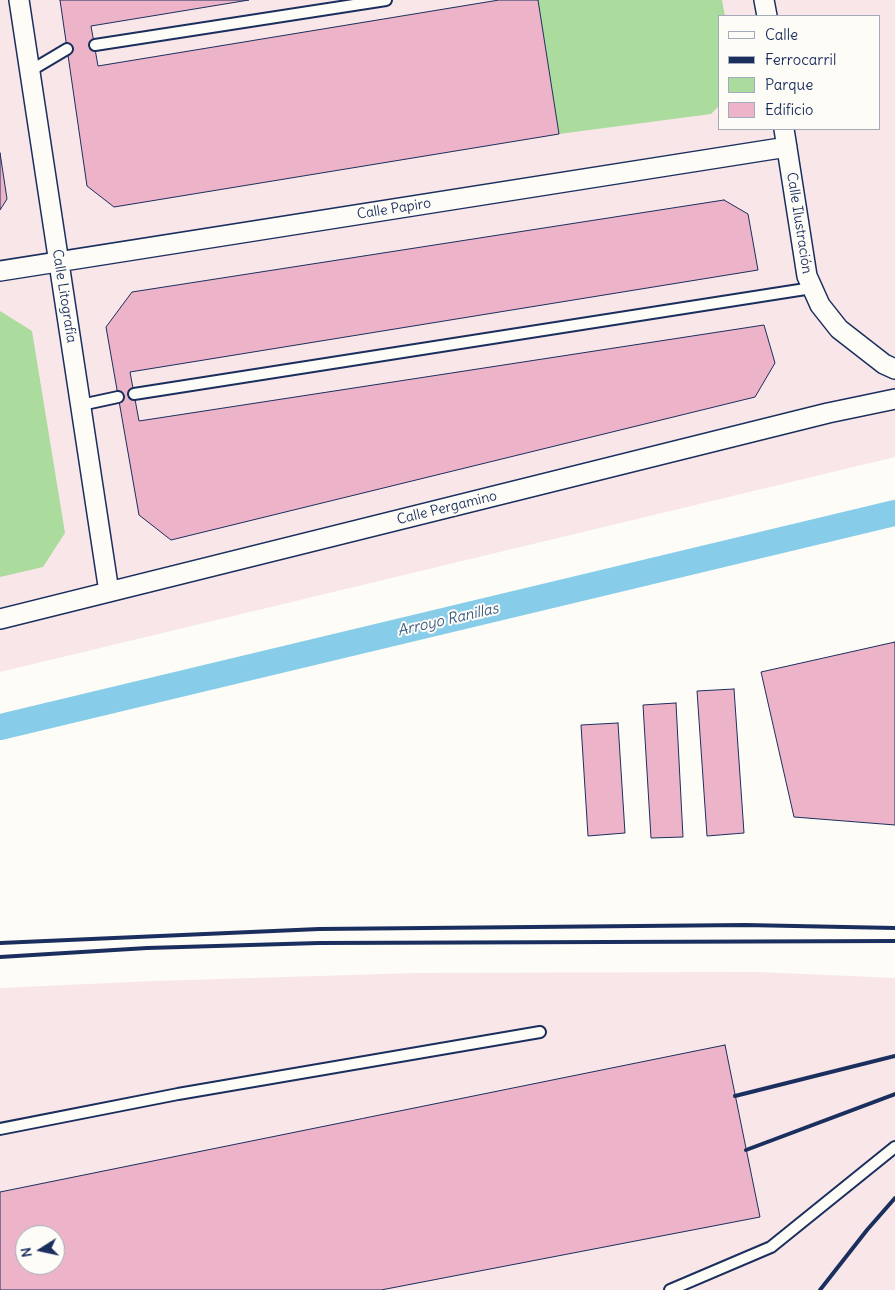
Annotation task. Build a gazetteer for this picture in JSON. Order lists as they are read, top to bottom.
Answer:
{
  "streets": {
    "street": [
      "Calle Papiro",
      "Calle Ilustración",
      "Calle Litografía",
      "Calle Pergamino"
    ]
  },
  "crossings": [
    ["Calle Papiro", "Calle Ilustración"],
    ["Calle Papiro", "Calle Litografía"],
    ["Calle Litografía", "Calle Pergamino"]
  ],
  "water": ["Arroyo Ranillas"],
  "legend": [
    "Calle",
    "Ferrocarril",
    "Parque",
    "Edificio"
  ],
  "north": "left"
}
